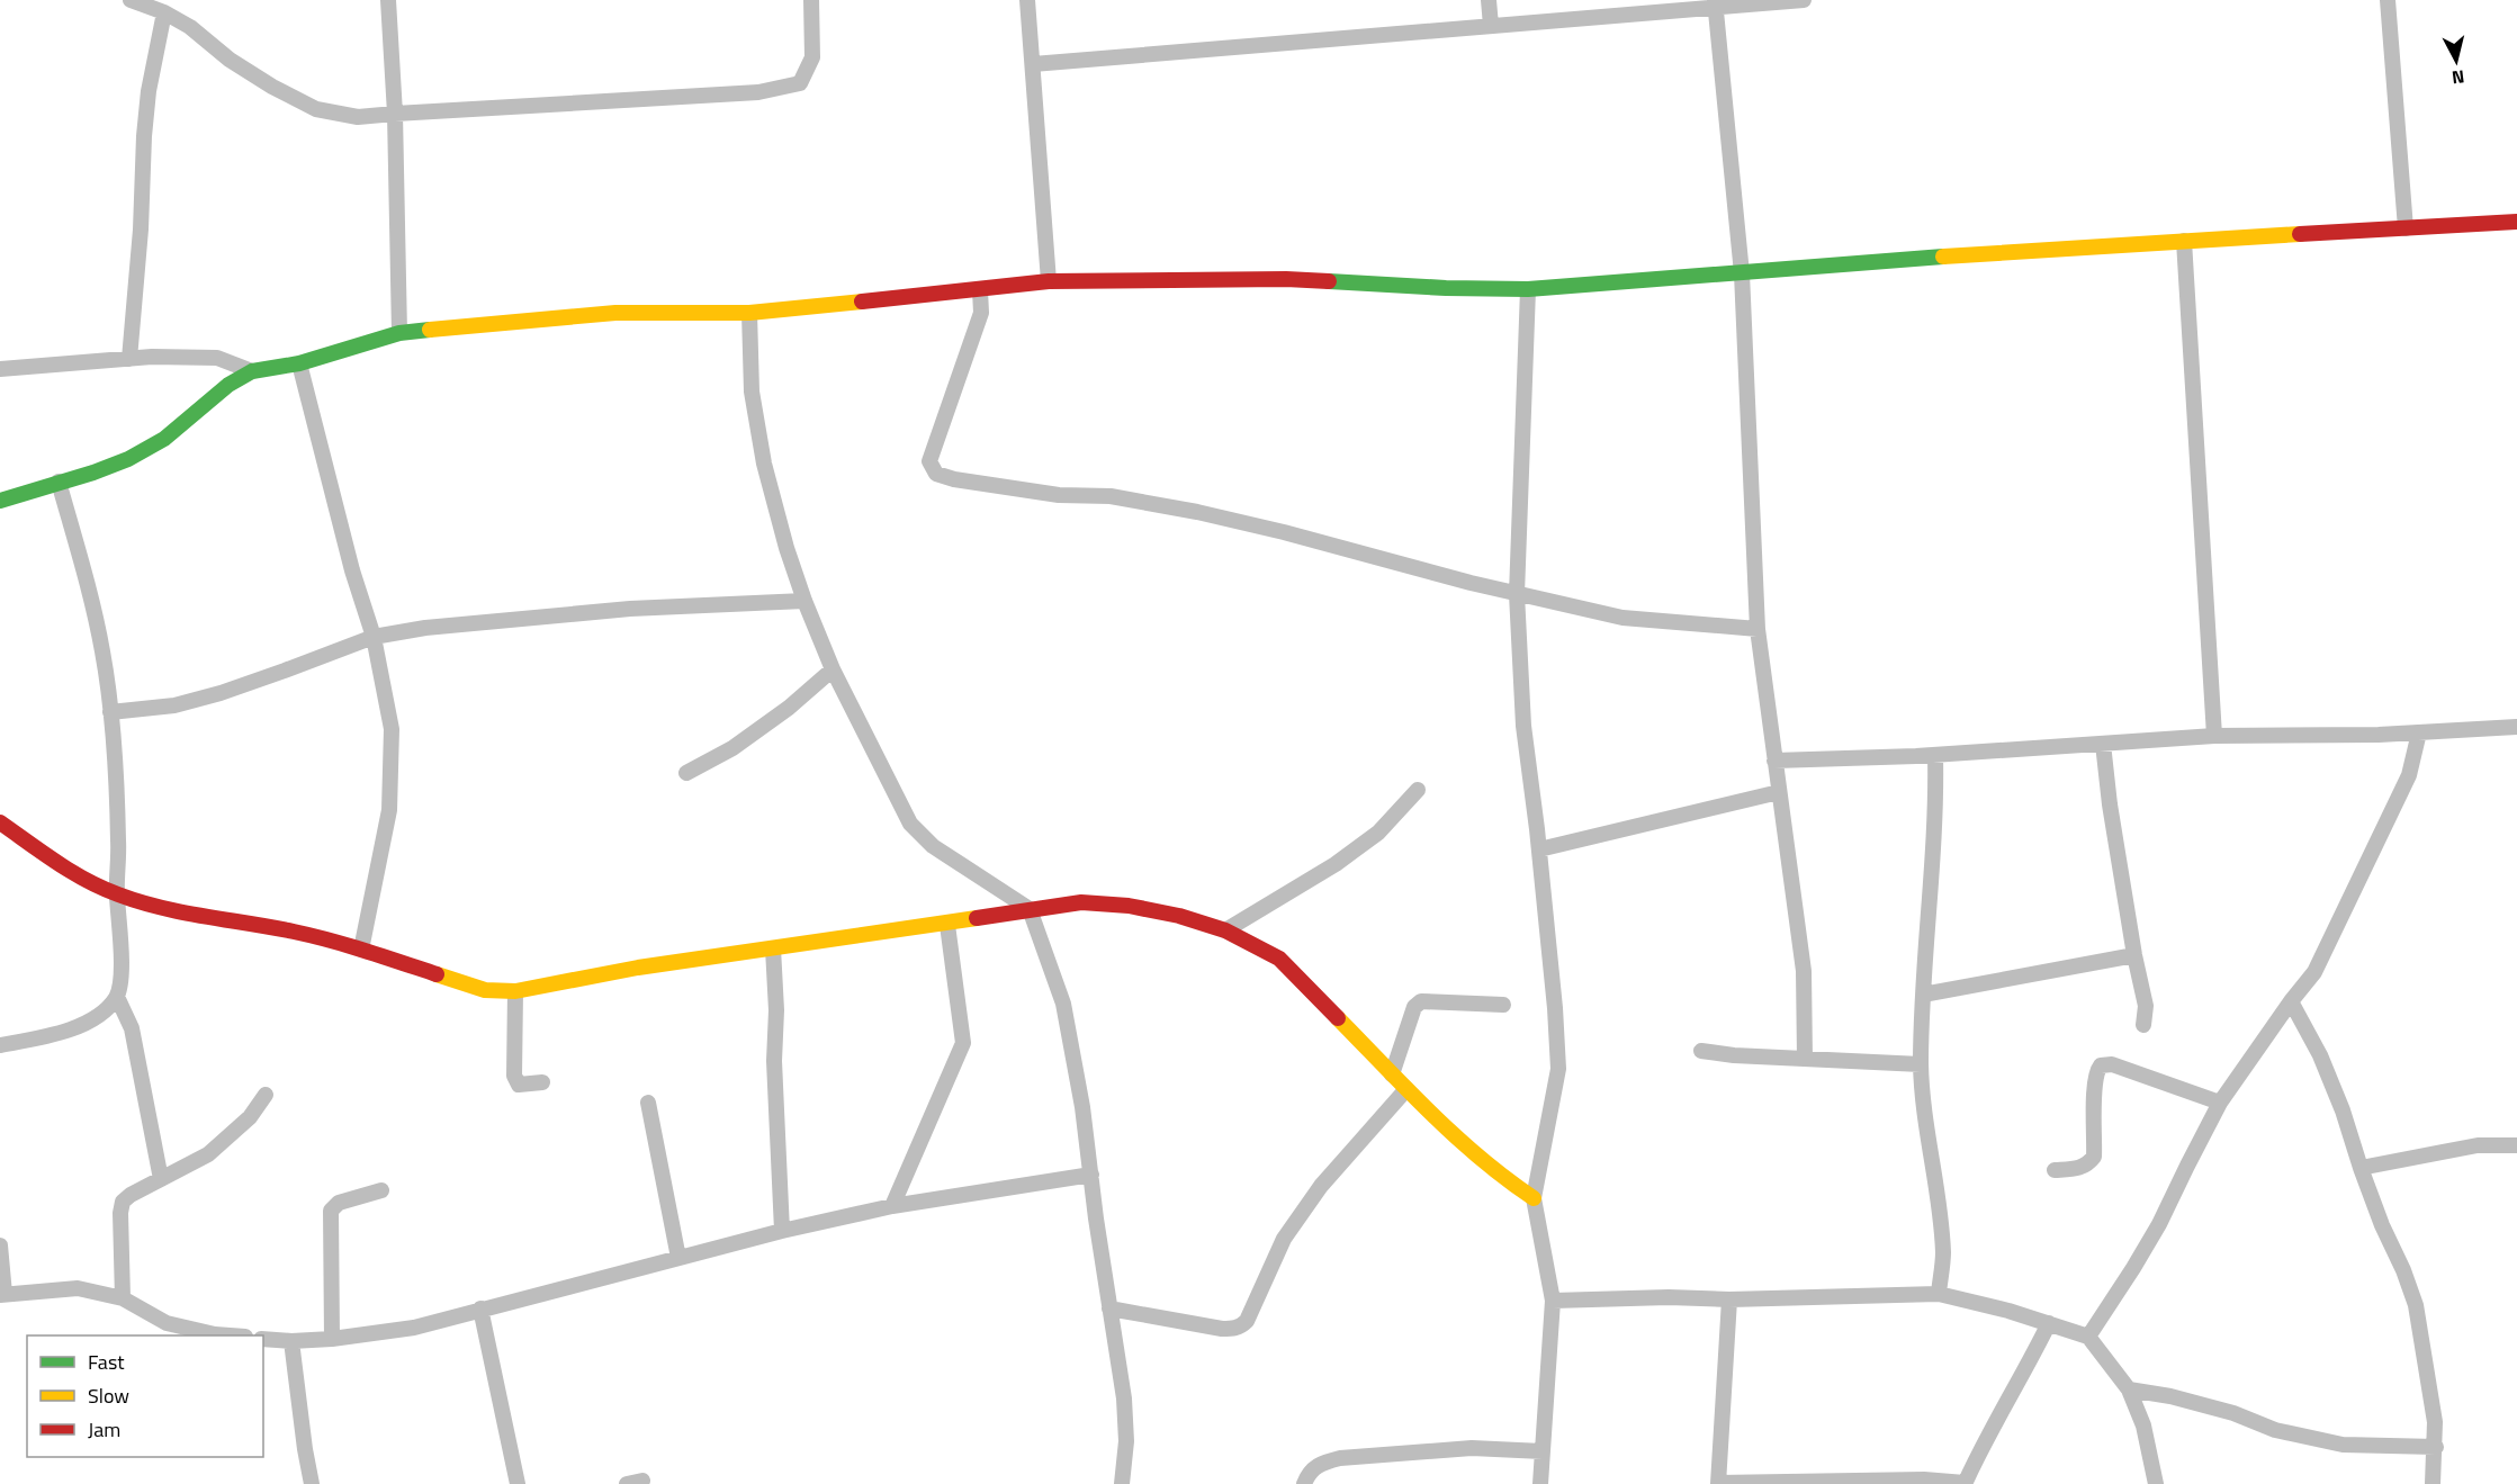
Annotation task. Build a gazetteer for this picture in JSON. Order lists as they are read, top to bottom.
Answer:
{
  "legend": ["Fast", "Slow", "Jam"],
  "north": "bottom"
}
